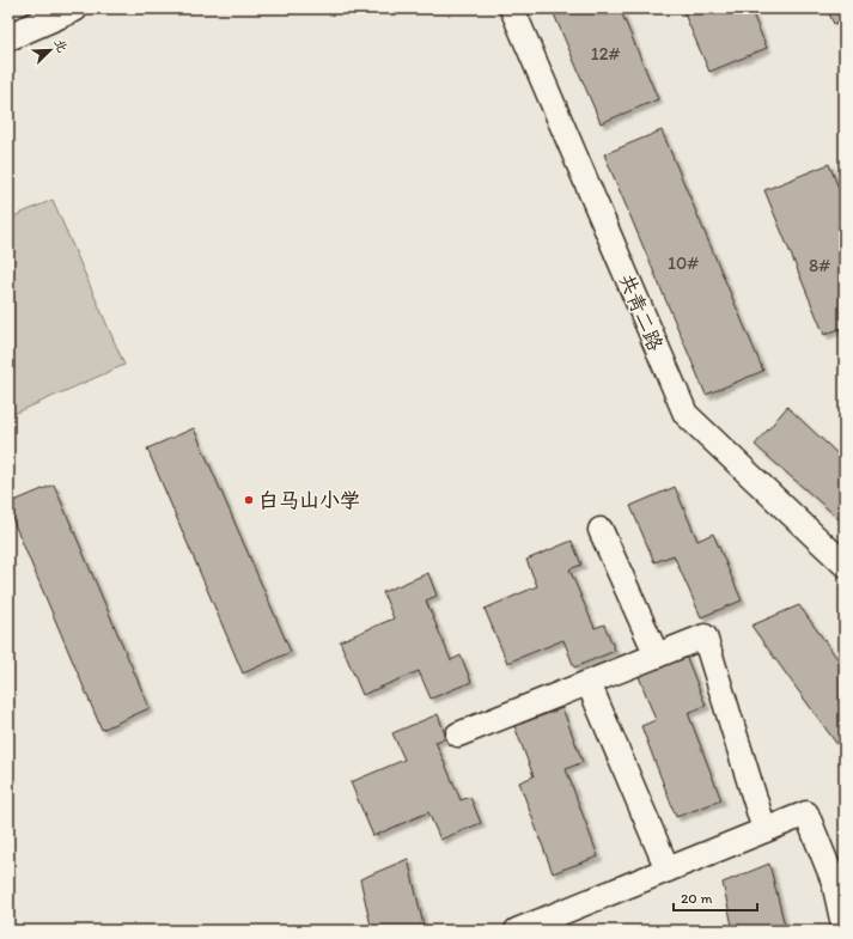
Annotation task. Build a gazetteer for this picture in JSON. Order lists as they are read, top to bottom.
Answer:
{
  "streets": {
    "street": ["共青二路"]
  },
  "places": ["白马山小学"],
  "house_numbers": ["12#", "10#", "8#"],
  "scale_bar": "20 m",
  "north": "top right"
}
